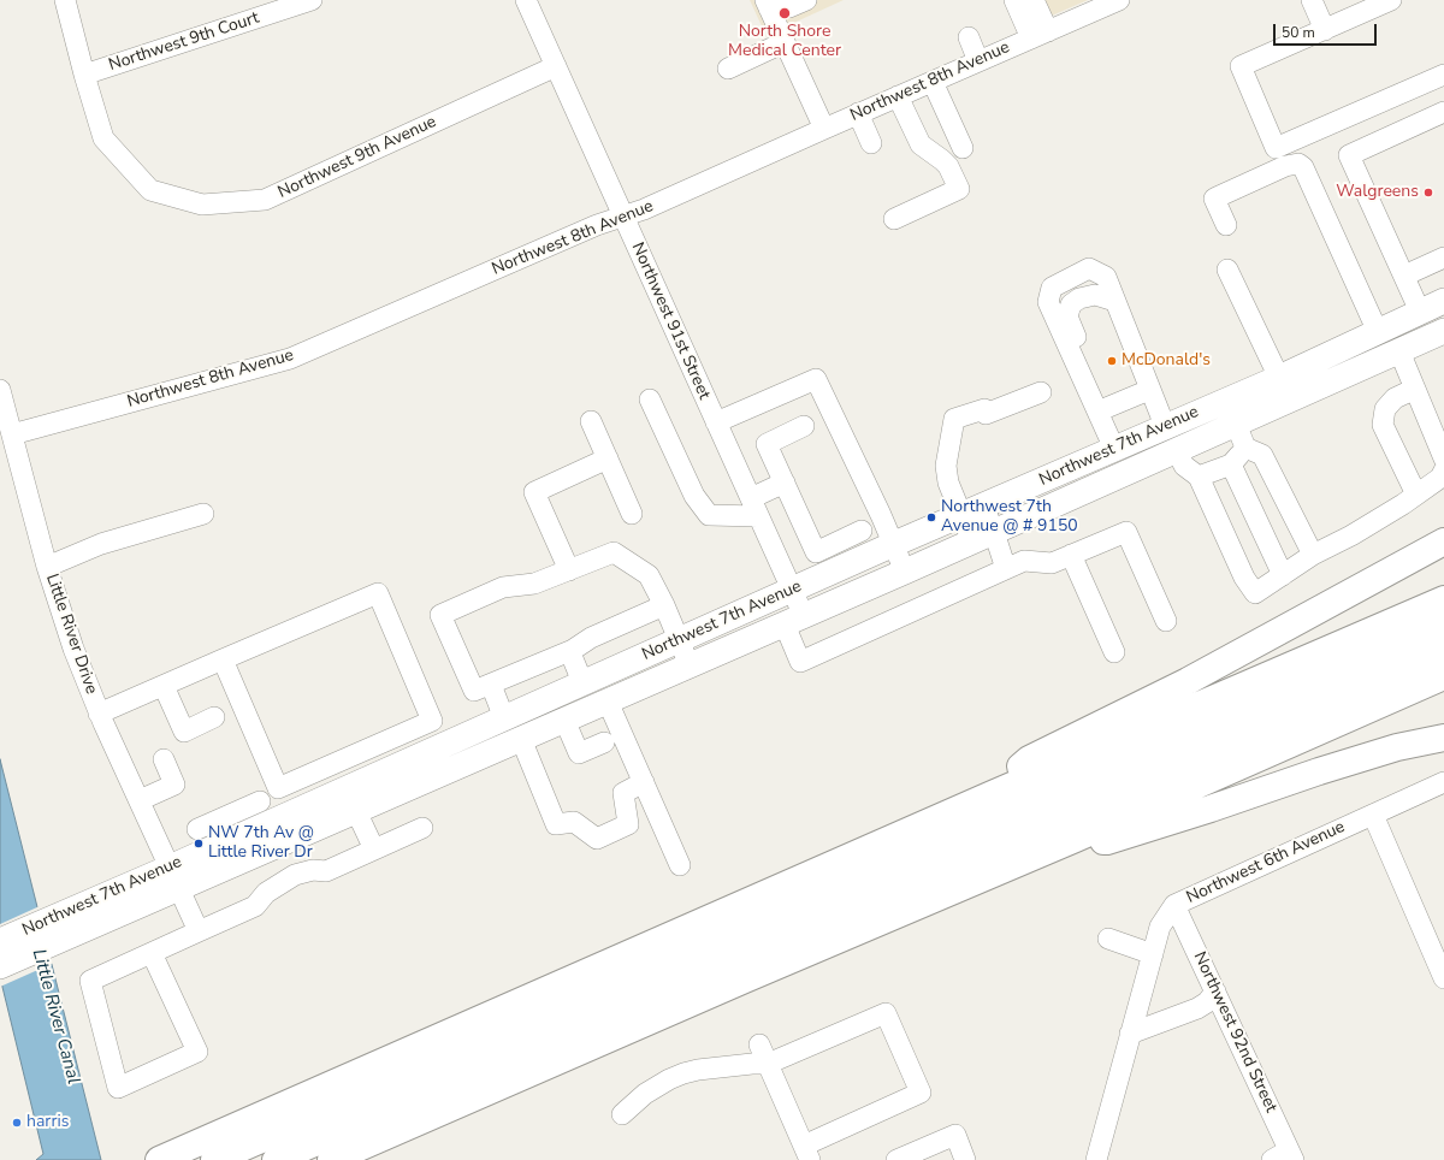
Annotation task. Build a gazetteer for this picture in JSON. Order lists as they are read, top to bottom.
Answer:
{
  "streets": {
    "main road": ["Northwest 7th Avenue"],
    "street": [
      "Northwest 9th Court",
      "Northwest 8th Avenue",
      "Northwest 9th Avenue",
      "Northwest 91st Street",
      "Little River Drive",
      "Northwest 6th Avenue",
      "Northwest 92nd Street"
    ]
  },
  "crossings": [
    ["Northwest 9th Court", "Northwest 9th Avenue"],
    ["Northwest 8th Avenue", "Northwest 91st Street"],
    ["Northwest 8th Avenue", "Little River Drive"],
    ["Northwest 9th Avenue", "Northwest 91st Street"],
    ["Northwest 91st Street", "Northwest 7th Avenue"],
    ["Northwest 7th Avenue", "Little River Drive"],
    ["Northwest 6th Avenue", "Northwest 92nd Street"]
  ],
  "water": ["Little River Canal"],
  "places": [
    "North Shore Medical Center",
    "Walgreens",
    "McDonald's",
    "Northwest 7th Avenue @ # 9150",
    "NW 7th Av @ Little River Dr",
    "harris"
  ],
  "scale_bar": "50 m"
}
